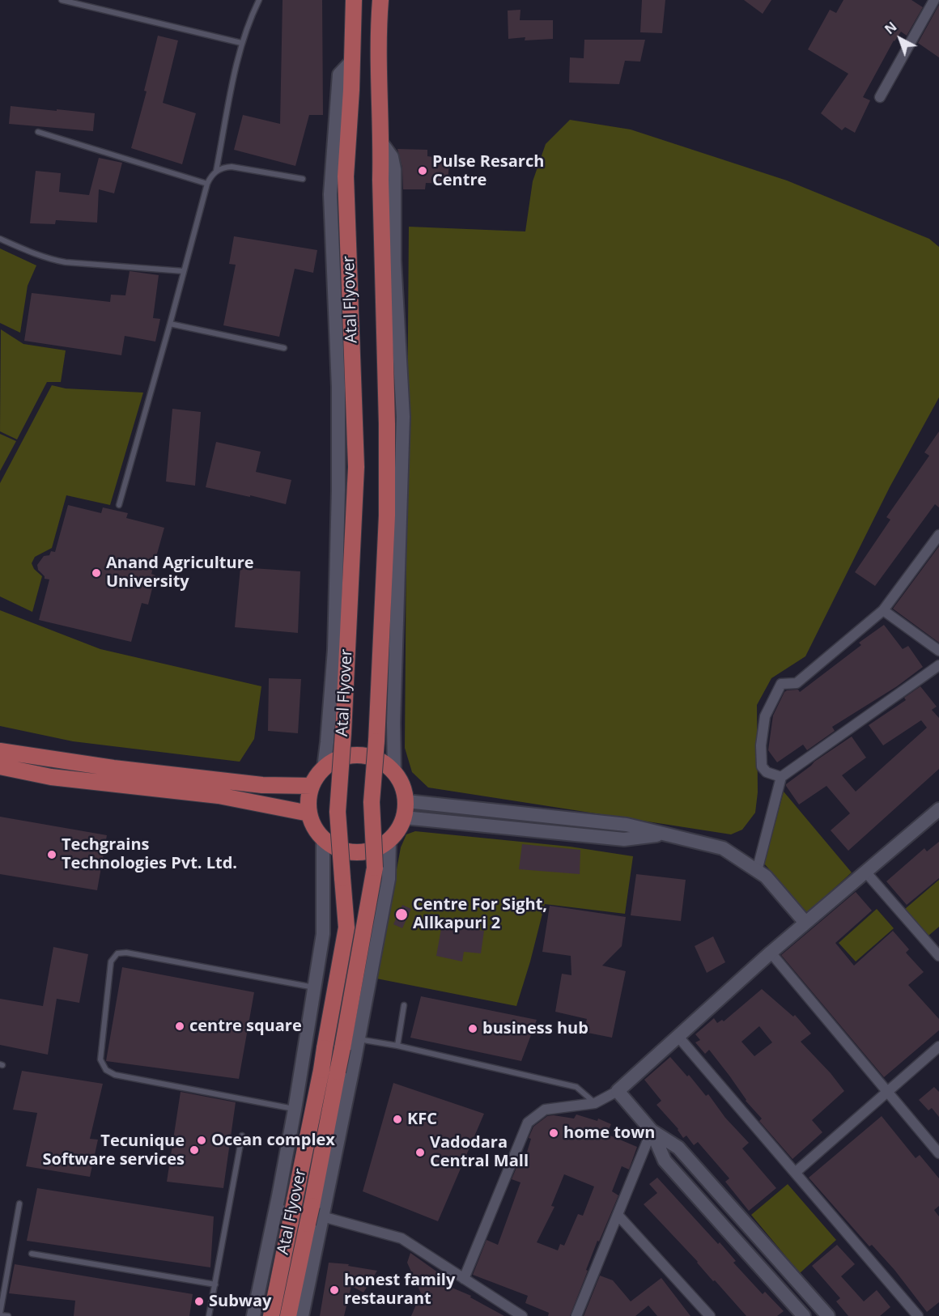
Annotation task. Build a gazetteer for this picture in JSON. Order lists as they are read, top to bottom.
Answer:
{
  "streets": {
    "main road": ["Atal Flyover"]
  },
  "places": [
    "Pulse Resarch Centre",
    "Anand Agriculture University",
    "Techgrains Technologies Pvt. Ltd.",
    "Centre For Sight, Allkapuri 2",
    "centre square",
    "business hub",
    "KFC",
    "home town",
    "Ocean complex",
    "Tecunique Software services",
    "Vadodara Central Mall",
    "honest family restaurant",
    "Subway"
  ],
  "north": "top left"
}
